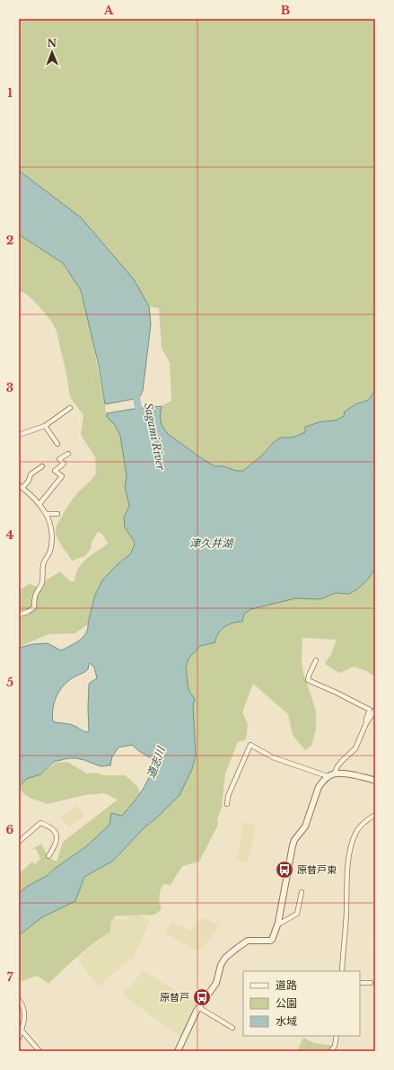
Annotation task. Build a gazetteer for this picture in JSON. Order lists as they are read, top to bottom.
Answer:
{
  "water": ["Sagami River", "津久井湖", "道志川"],
  "places": {
    "bus stop": ["原替戸東", "原替戸"]
  },
  "legend": ["道路", "公園", "水域"],
  "north": "top",
  "grid": {
    "columns": ["A", "B"],
    "rows": [
      "1",
      "2",
      "3",
      "4",
      "5",
      "6",
      "7"
    ]
  }
}
